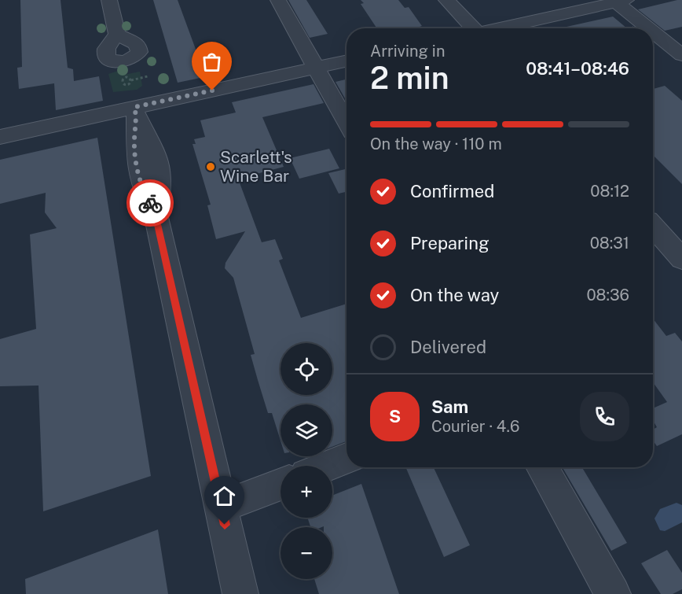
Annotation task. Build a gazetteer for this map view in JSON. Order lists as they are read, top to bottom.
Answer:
{
  "places": ["Scarlett's Wine Bar"],
  "page": {
    "heading": ["2 min", "Arriving in", "08:41–08:46"],
    "panel": ["Sam", "Courier · 4.6"],
    "bar": "On the way · 110 m",
    "list": [
      ["Confirmed", "08:12"],
      ["Preparing", "08:31"],
      ["On the way", "08:36"],
      "Delivered"
    ],
    "map_buttons": ["+", "−"],
    "round": "S"
  }
}
